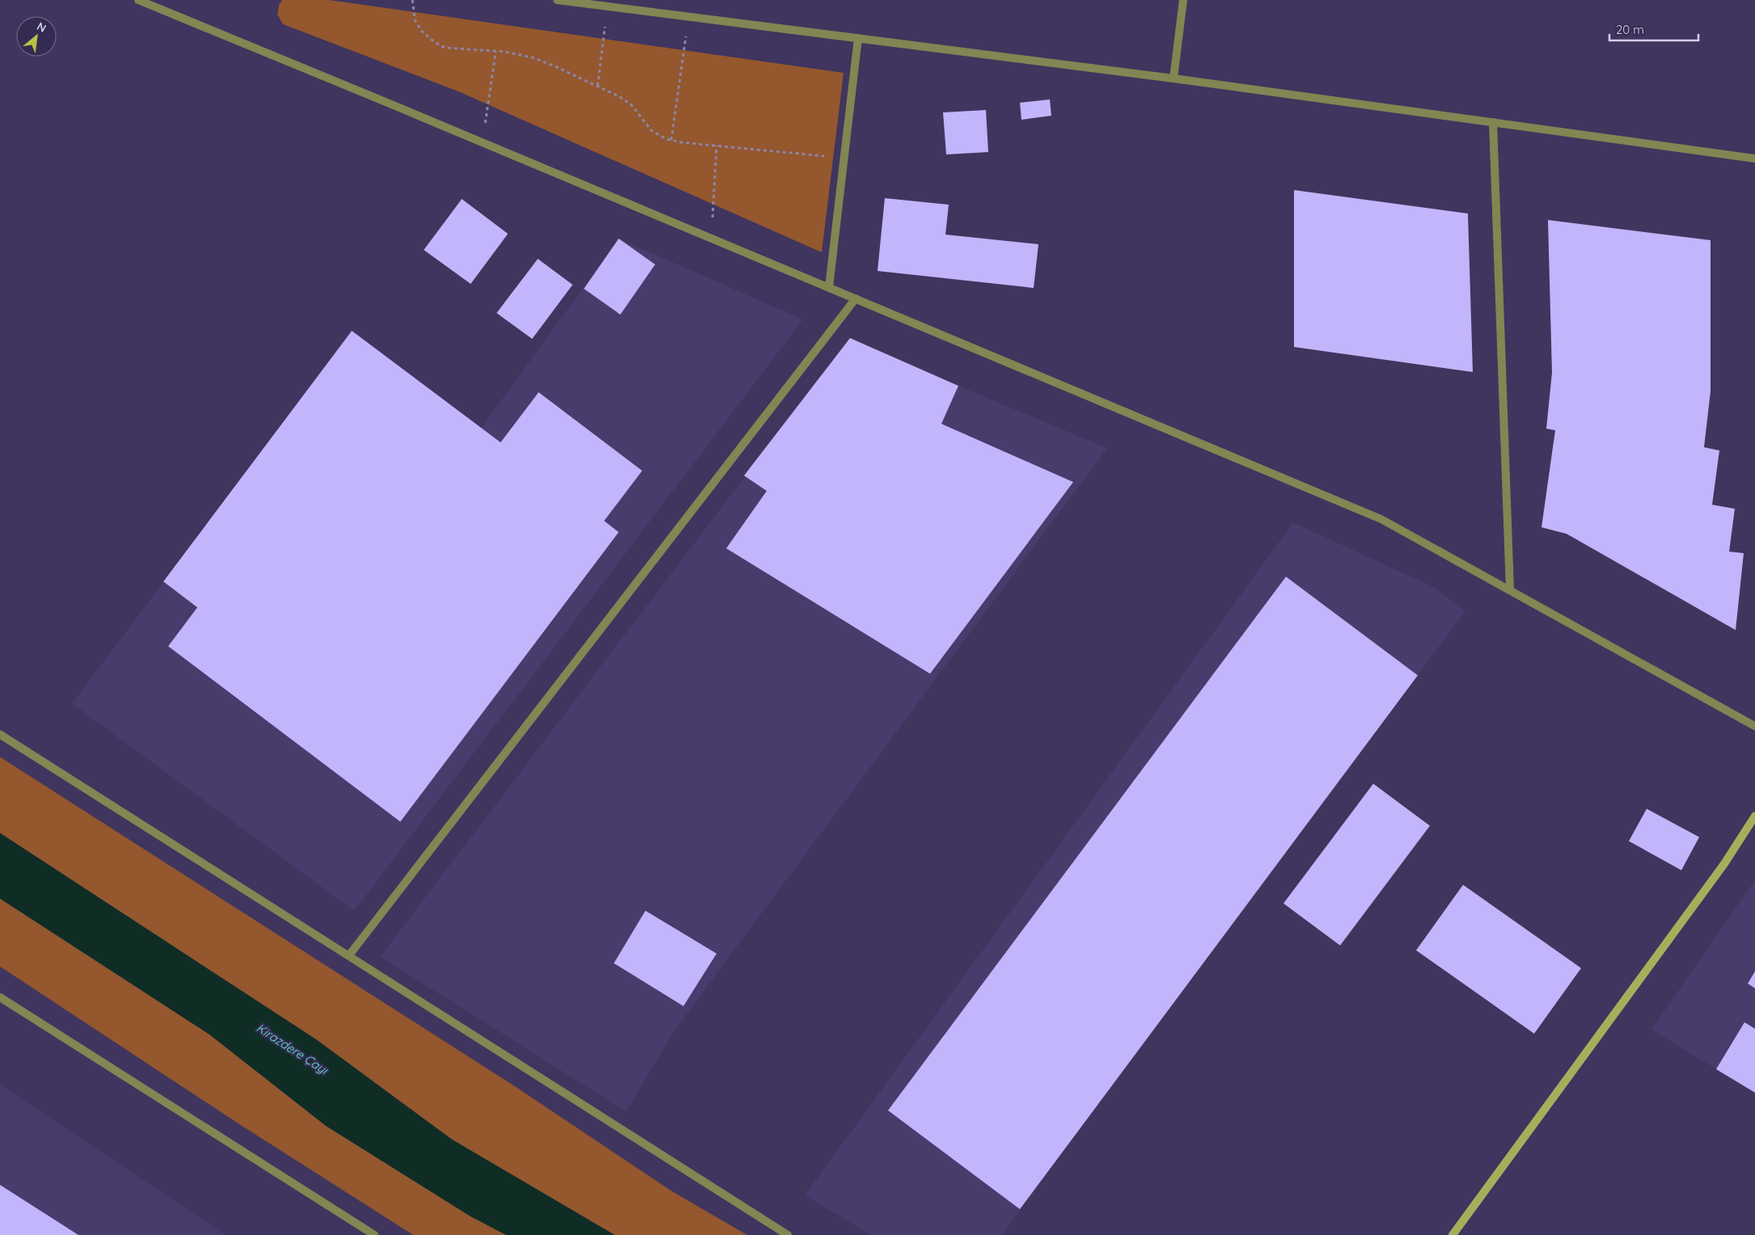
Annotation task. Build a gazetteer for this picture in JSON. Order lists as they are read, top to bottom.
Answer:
{
  "water": ["Kirazdere Çayı"],
  "scale_bar": "20 m",
  "north": "top right"
}
